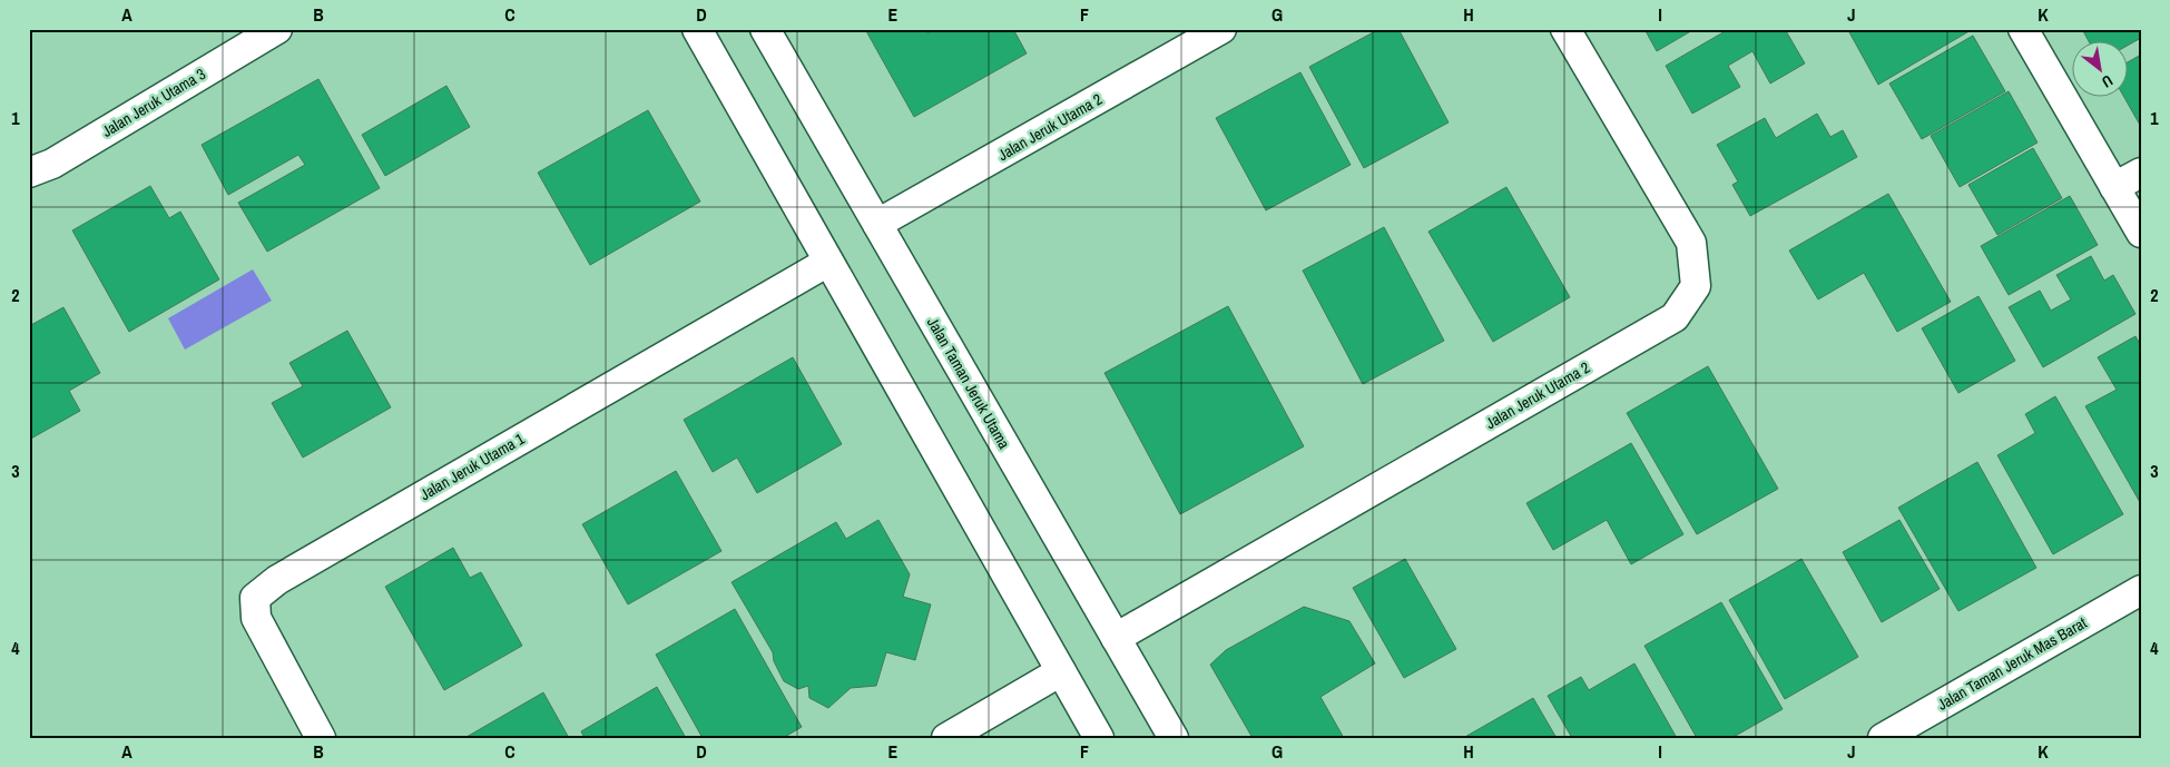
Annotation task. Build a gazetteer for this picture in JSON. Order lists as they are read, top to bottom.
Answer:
{
  "streets": {
    "street": [
      "Jalan Jeruk Utama 3",
      "Jalan Jeruk Utama 2",
      "Jalan Taman Jeruk Utama",
      "Jalan Jeruk Utama 1",
      "Jalan Taman Jeruk Mas Barat"
    ]
  },
  "crossings": [
    ["Jalan Jeruk Utama 2", "Jalan Taman Jeruk Utama"]
  ],
  "north": "bottom right",
  "grid": {
    "columns": [
      "A",
      "B",
      "C",
      "D",
      "E",
      "F",
      "G",
      "H",
      "I",
      "J",
      "K"
    ],
    "rows": [
      "1",
      "2",
      "3",
      "4"
    ]
  }
}
